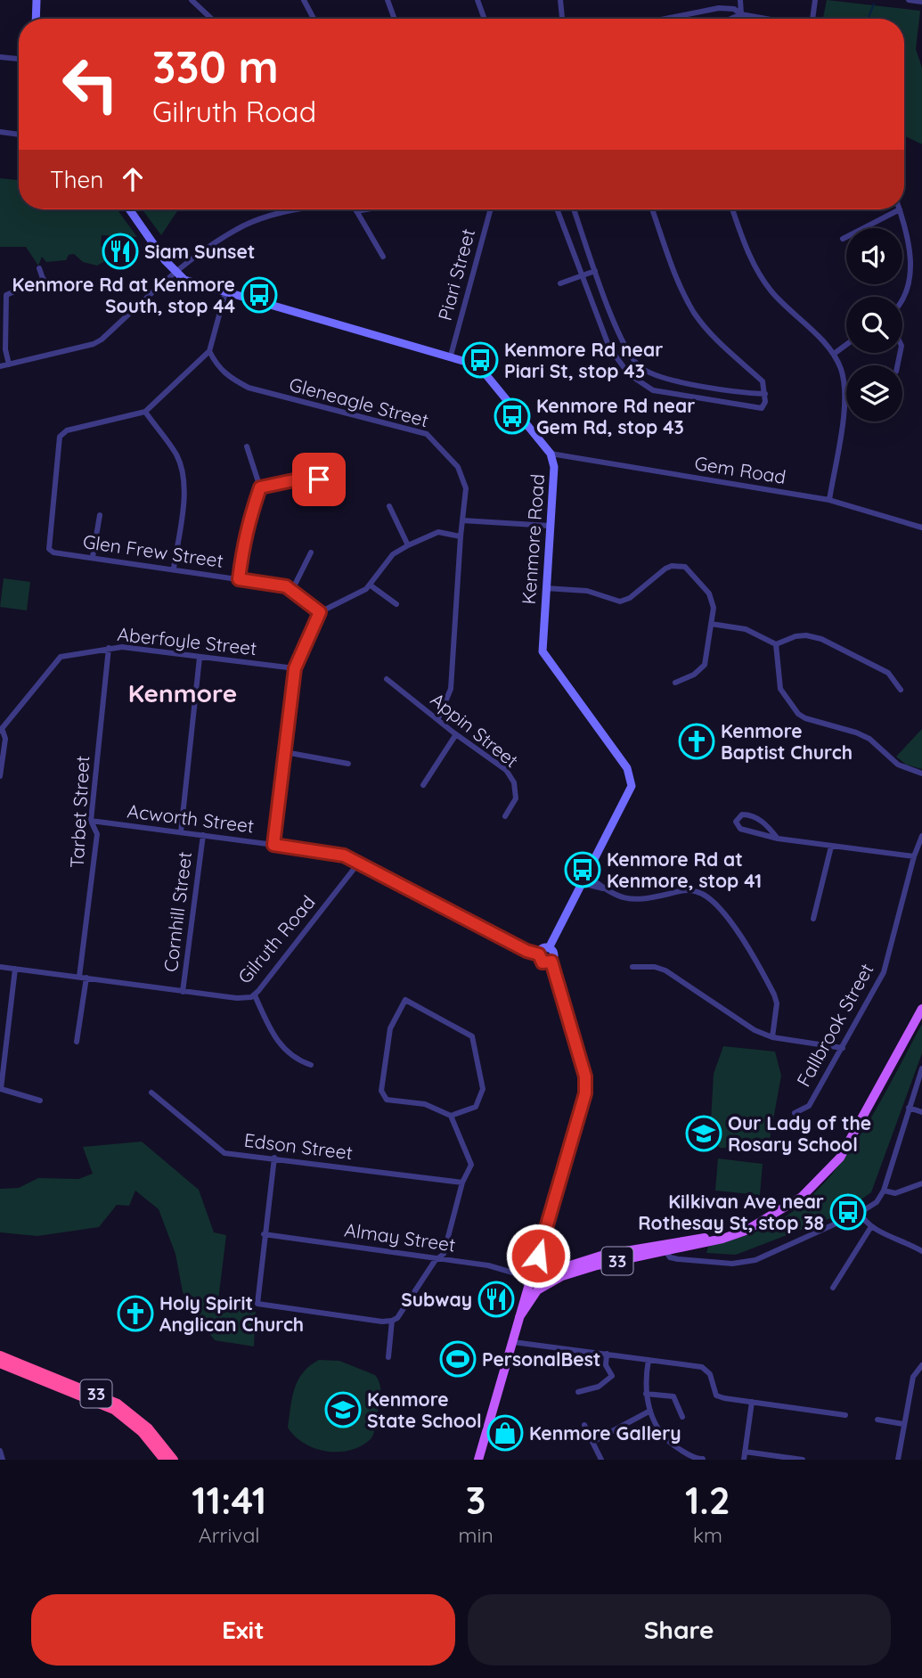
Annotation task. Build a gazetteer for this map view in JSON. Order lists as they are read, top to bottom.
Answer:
{
  "streets": {
    "highway": ["33"],
    "street": [
      "Piari Street",
      "Gleneagle Street",
      "Gem Road",
      "Kenmore Road",
      "Glen Frew Street",
      "Aberfoyle Street",
      "Appin Street",
      "Tarbet Street",
      "Acworth Street",
      "Cornhill Street",
      "Gilruth Road",
      "Fallbrook Street",
      "Edson Street",
      "Almay Street"
    ]
  },
  "crossings": [
    ["Piari Street", "Kenmore Road"],
    ["Gleneagle Street", "Appin Street"],
    ["Gem Road", "Kenmore Road"],
    ["Aberfoyle Street", "Tarbet Street"],
    ["Tarbet Street", "Acworth Street"],
    ["Tarbet Street", "Gilruth Road"],
    ["Acworth Street", "Cornhill Street"],
    ["Acworth Street", "Gilruth Road"],
    ["Cornhill Street", "Gilruth Road"],
    ["Almay Street", "33"]
  ],
  "districts": ["Kenmore"],
  "places": {
    "restaurant": ["Siam Sunset", "Subway"],
    "bus stop": [
      "Kenmore Rd at Kenmore South, stop 44",
      "Kenmore Rd near Piari St, stop 43",
      "Kenmore Rd near Gem Rd, stop 43",
      "Kenmore Rd at Kenmore, stop 41",
      "Kilkivan Ave near Rothesay St, stop 38"
    ],
    "church": ["Kenmore Baptist Church", "Holy Spirit Anglican Church"],
    "school or university": ["Our Lady of the Rosary School", "Kenmore State School"],
    "sports": ["PersonalBest"],
    "shop": ["Kenmore Gallery"]
  },
  "page": {
    "turn": ["330 m", "Gilruth Road"],
    "then": "Then",
    "eta": [
      "11:41",
      "Arrival",
      "3",
      "min",
      "1.2",
      "km"
    ],
    "buttons": ["Exit", "Share"]
  }
}
